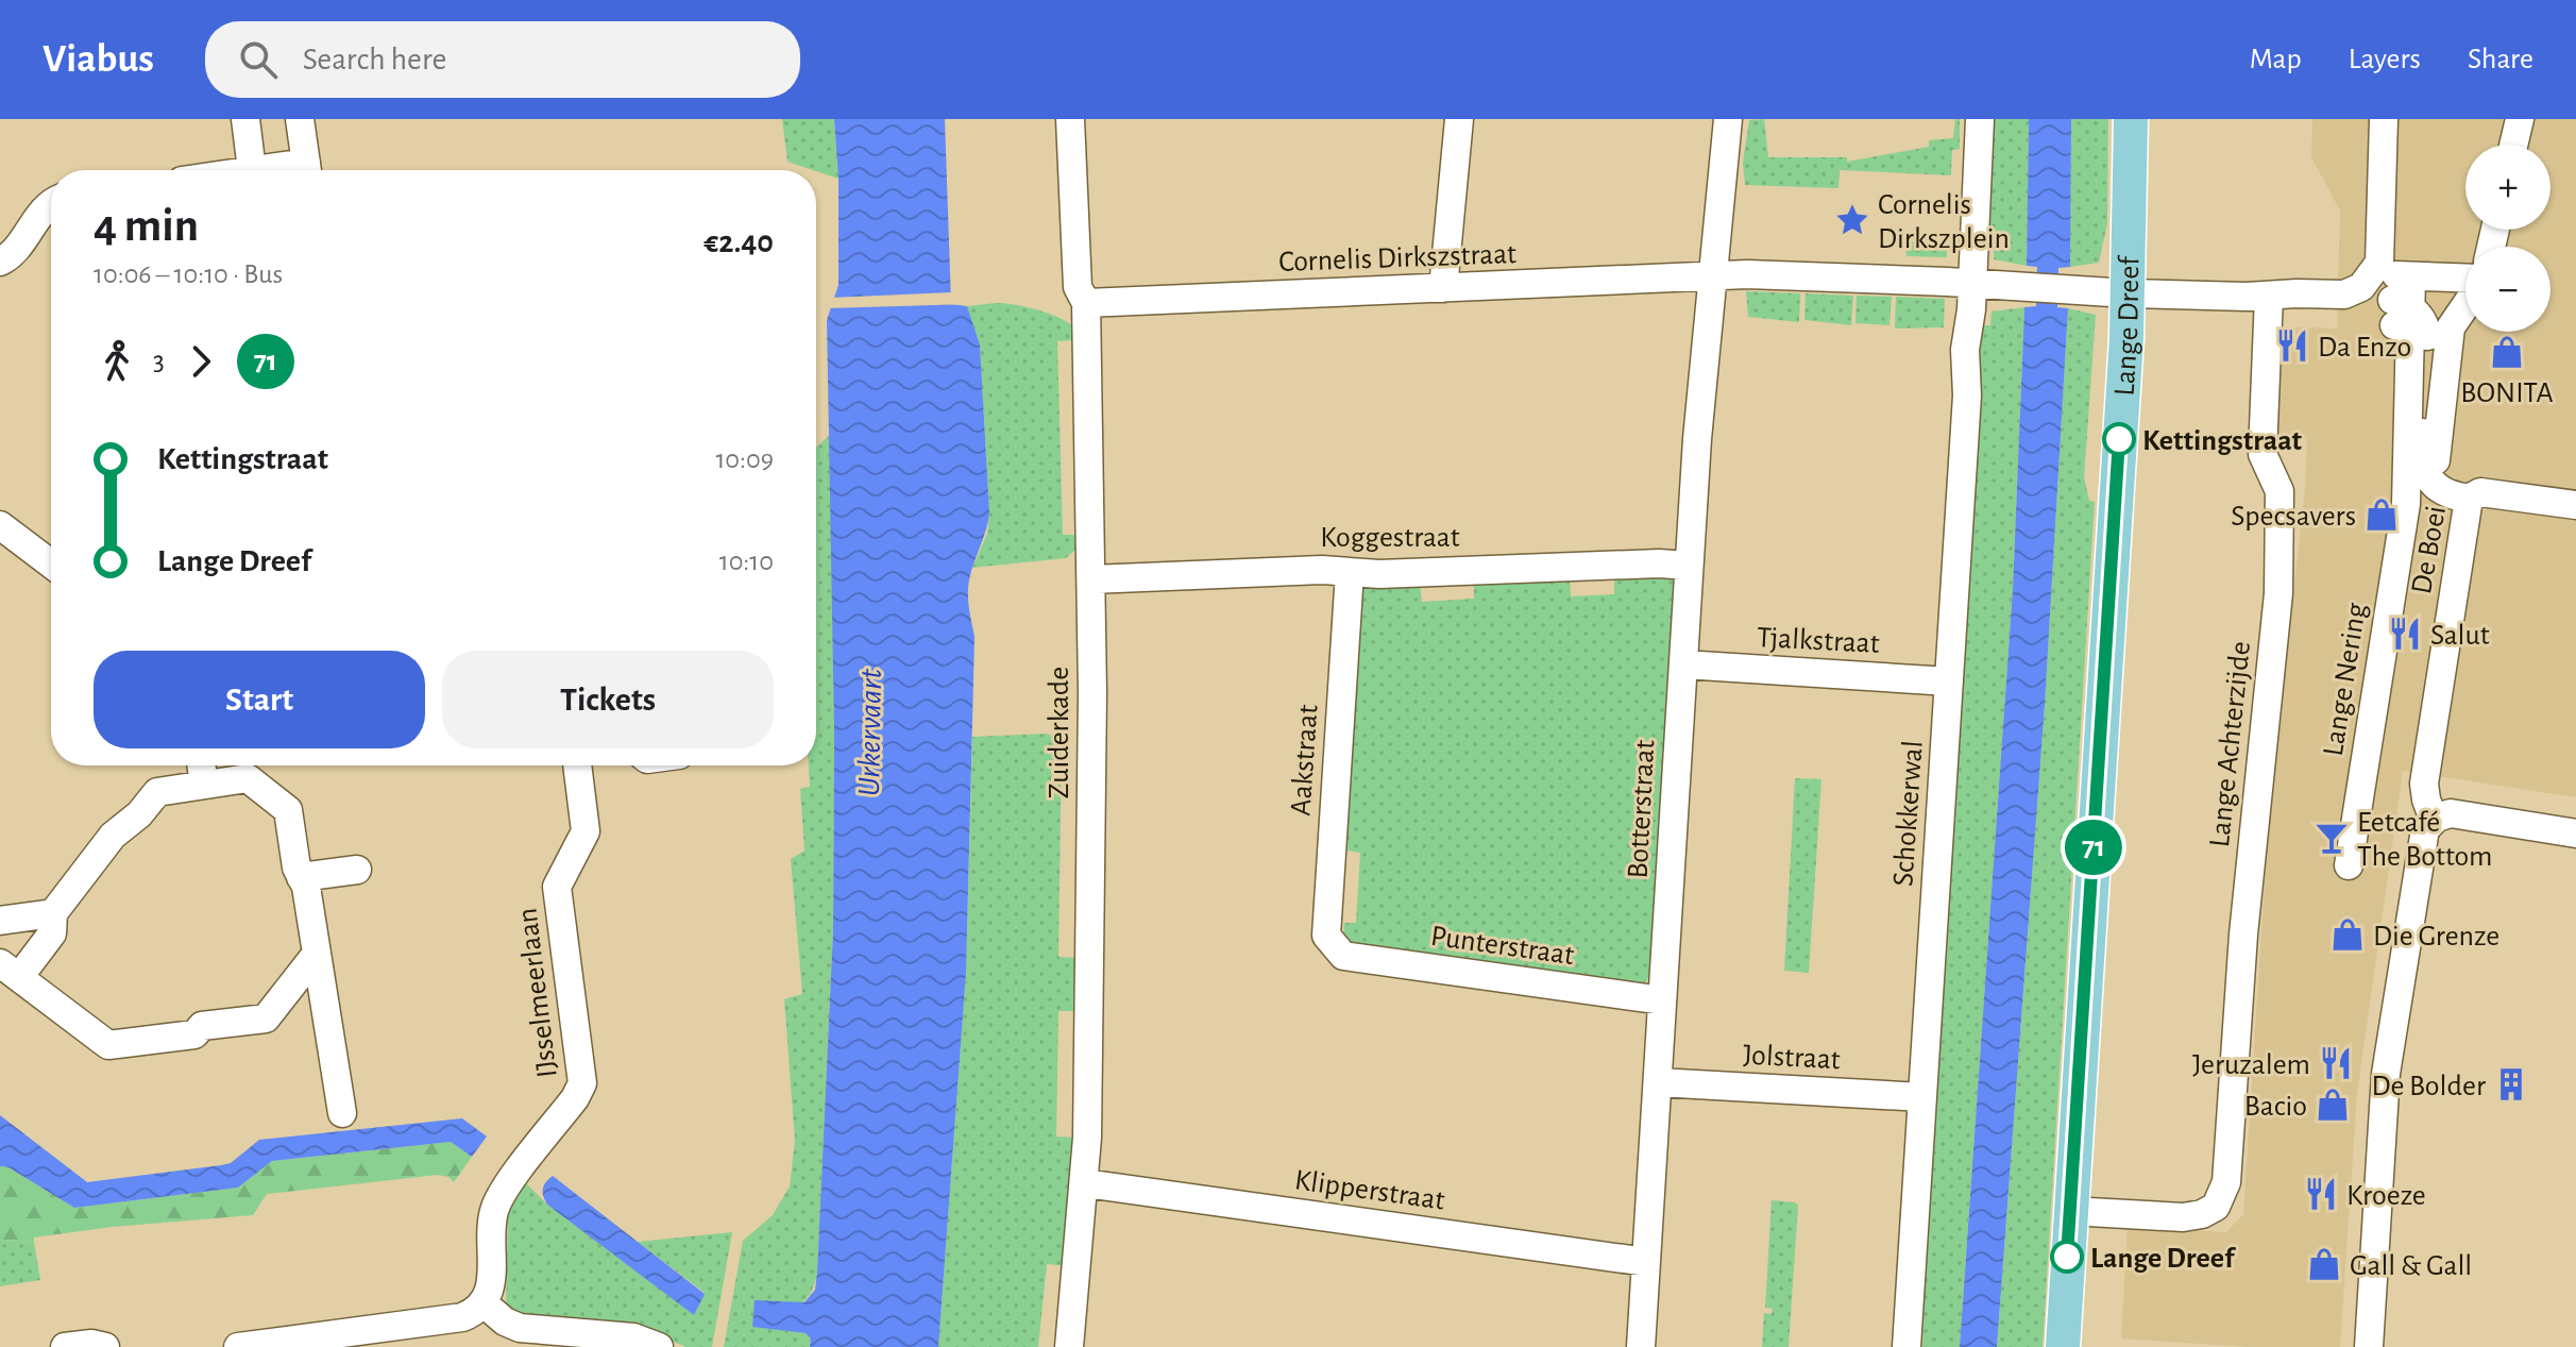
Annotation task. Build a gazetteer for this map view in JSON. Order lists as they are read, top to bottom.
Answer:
{
  "streets": {
    "main road": ["Lange Dreef"],
    "street": [
      "Cornelis Dirkszstraat",
      "Koggestraat",
      "De Boei",
      "Tjalkstraat",
      "Lange Nering",
      "Zuiderkade",
      "Lange Achterzijde",
      "Aakstraat",
      "Botterstraat",
      "Schokkerwal",
      "Punterstraat",
      "IJsselmeerlaan",
      "Jolstraat",
      "Klipperstraat"
    ]
  },
  "crossings": [
    ["Cornelis Dirkszstraat", "Zuiderkade"],
    ["Cornelis Dirkszstraat", "Botterstraat"],
    ["Lange Dreef", "Lange Achterzijde"],
    ["Koggestraat", "Zuiderkade"],
    ["Koggestraat", "Aakstraat"],
    ["Koggestraat", "Botterstraat"],
    ["Tjalkstraat", "Botterstraat"],
    ["Tjalkstraat", "Schokkerwal"],
    ["Zuiderkade", "Klipperstraat"],
    ["Aakstraat", "Punterstraat"],
    ["Botterstraat", "Punterstraat"],
    ["Botterstraat", "Jolstraat"],
    ["Botterstraat", "Klipperstraat"],
    ["Schokkerwal", "Jolstraat"]
  ],
  "water": ["Urkervaart"],
  "places": {
    "place": ["Cornelis Dirkszplein"],
    "restaurant": [
      "Da Enzo",
      "Salut",
      "Jeruzalem",
      "Kroeze"
    ],
    "shop": [
      "BONITA",
      "Specsavers",
      "Die Grenze",
      "Bacio",
      "Gall & Gall"
    ],
    "other": ["Kettingstraat", "Lange Dreef"],
    "bar": ["Eetcafé The Bottom"],
    "building": ["De Bolder"]
  },
  "lines": ["bus line 71"],
  "page": {
    "header": "Viabus",
    "search": "Search here",
    "nav": ["Map", "Layers", "Share"],
    "on_map": "71",
    "map_buttons": ["+", "−"],
    "heading": ["4 min", "10:06 – 10:10 · Bus", "€2.40"],
    "legs": ["3", "71"],
    "list": [
      {
        "name": "Kettingstraat",
        "value": "10:09"
      },
      {
        "name": "Lange Dreef",
        "value": "10:10"
      }
    ],
    "buttons": ["Start", "Tickets"]
  }
}
